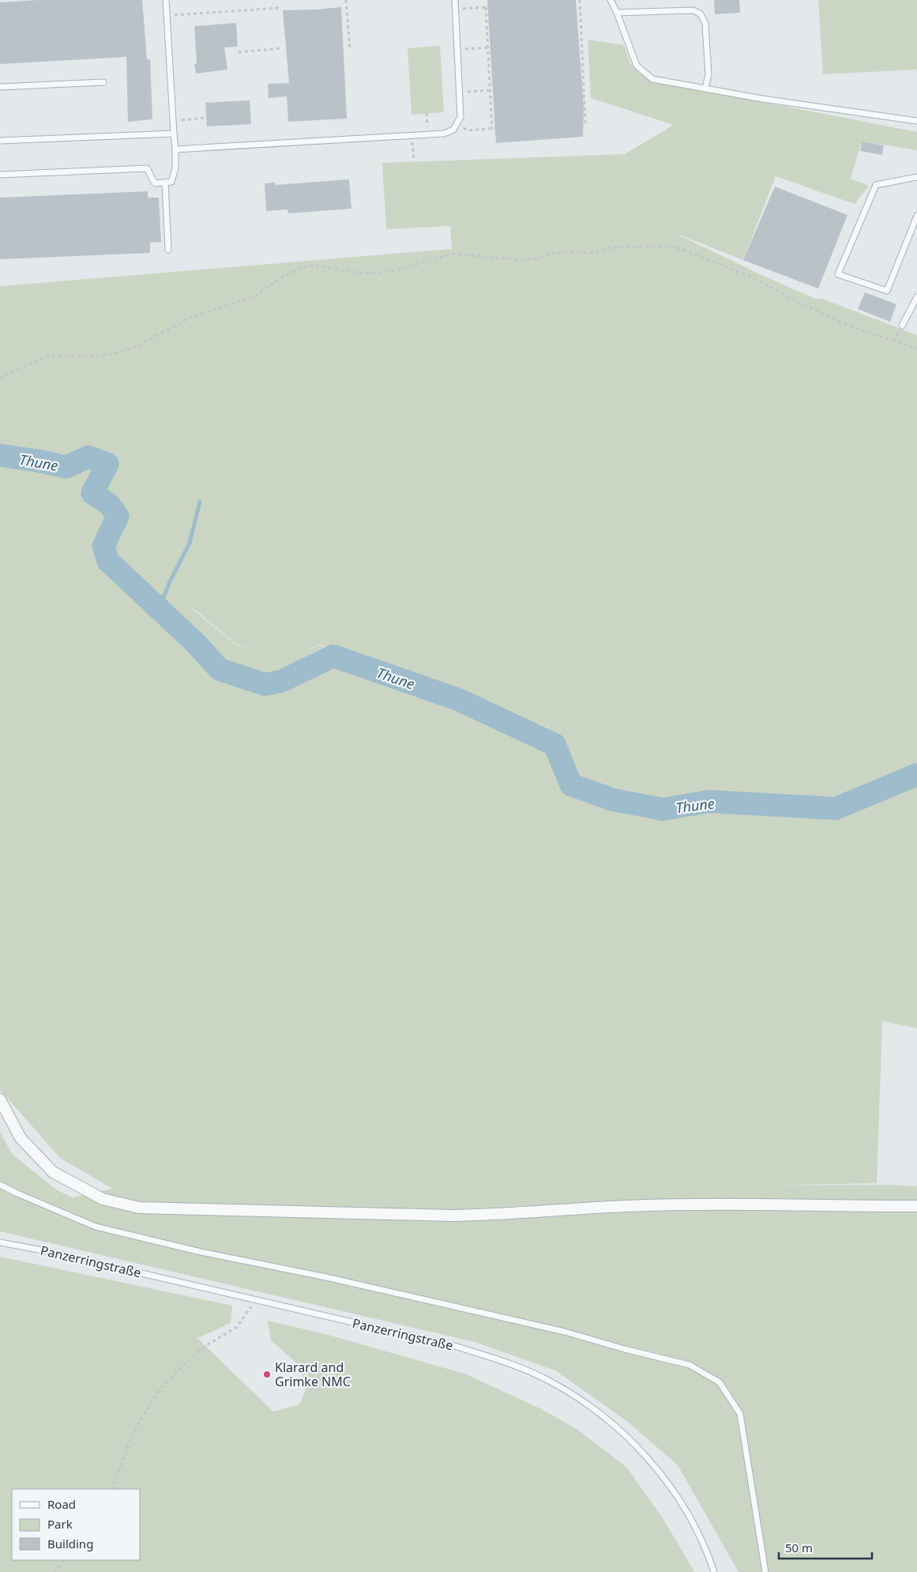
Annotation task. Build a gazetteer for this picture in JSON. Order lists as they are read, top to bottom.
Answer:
{
  "streets": {
    "lane": ["Panzerringstraße"]
  },
  "water": ["Thune"],
  "places": ["Klarard and Grimke NMC"],
  "legend": ["Road", "Park", "Building"],
  "scale_bar": "50 m"
}
